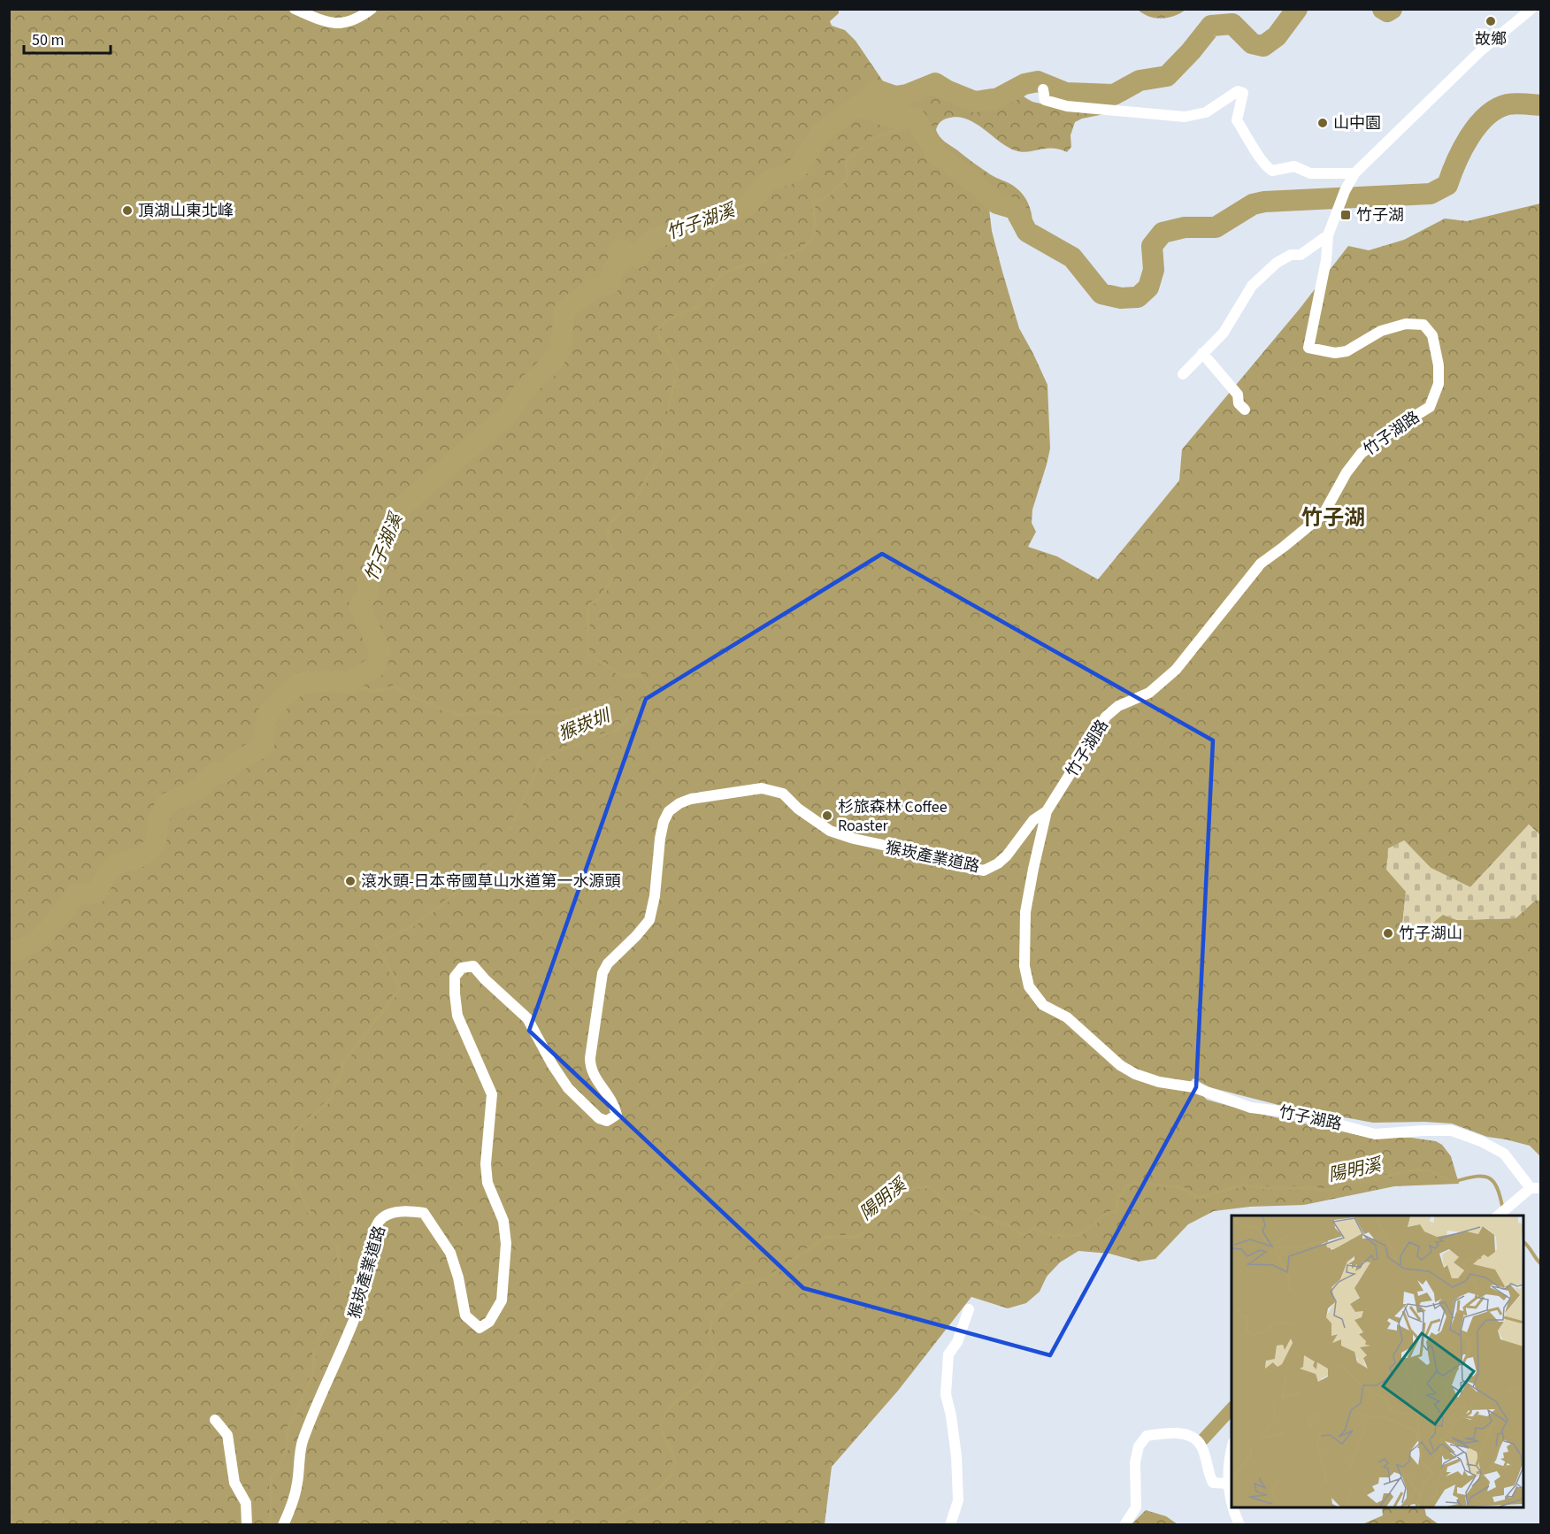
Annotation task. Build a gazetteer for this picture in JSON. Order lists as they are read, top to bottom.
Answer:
{
  "streets": {
    "street": ["竹子湖路", "猴崁產業道路"]
  },
  "crossings": [
    ["竹子湖路", "猴崁產業道路"]
  ],
  "districts": ["竹子湖"],
  "water": ["竹子湖溪", "猴崁圳", "陽明溪"],
  "places": {
    "other": [
      "故鄉",
      "山中園",
      "頂湖山東北峰",
      "杉旅森林 Coffee Roaster",
      "滾水頭-日本帝國草山水道第一水源頭",
      "竹子湖山"
    ],
    "transit": ["竹子湖"]
  },
  "scale_bar": "50 m"
}
